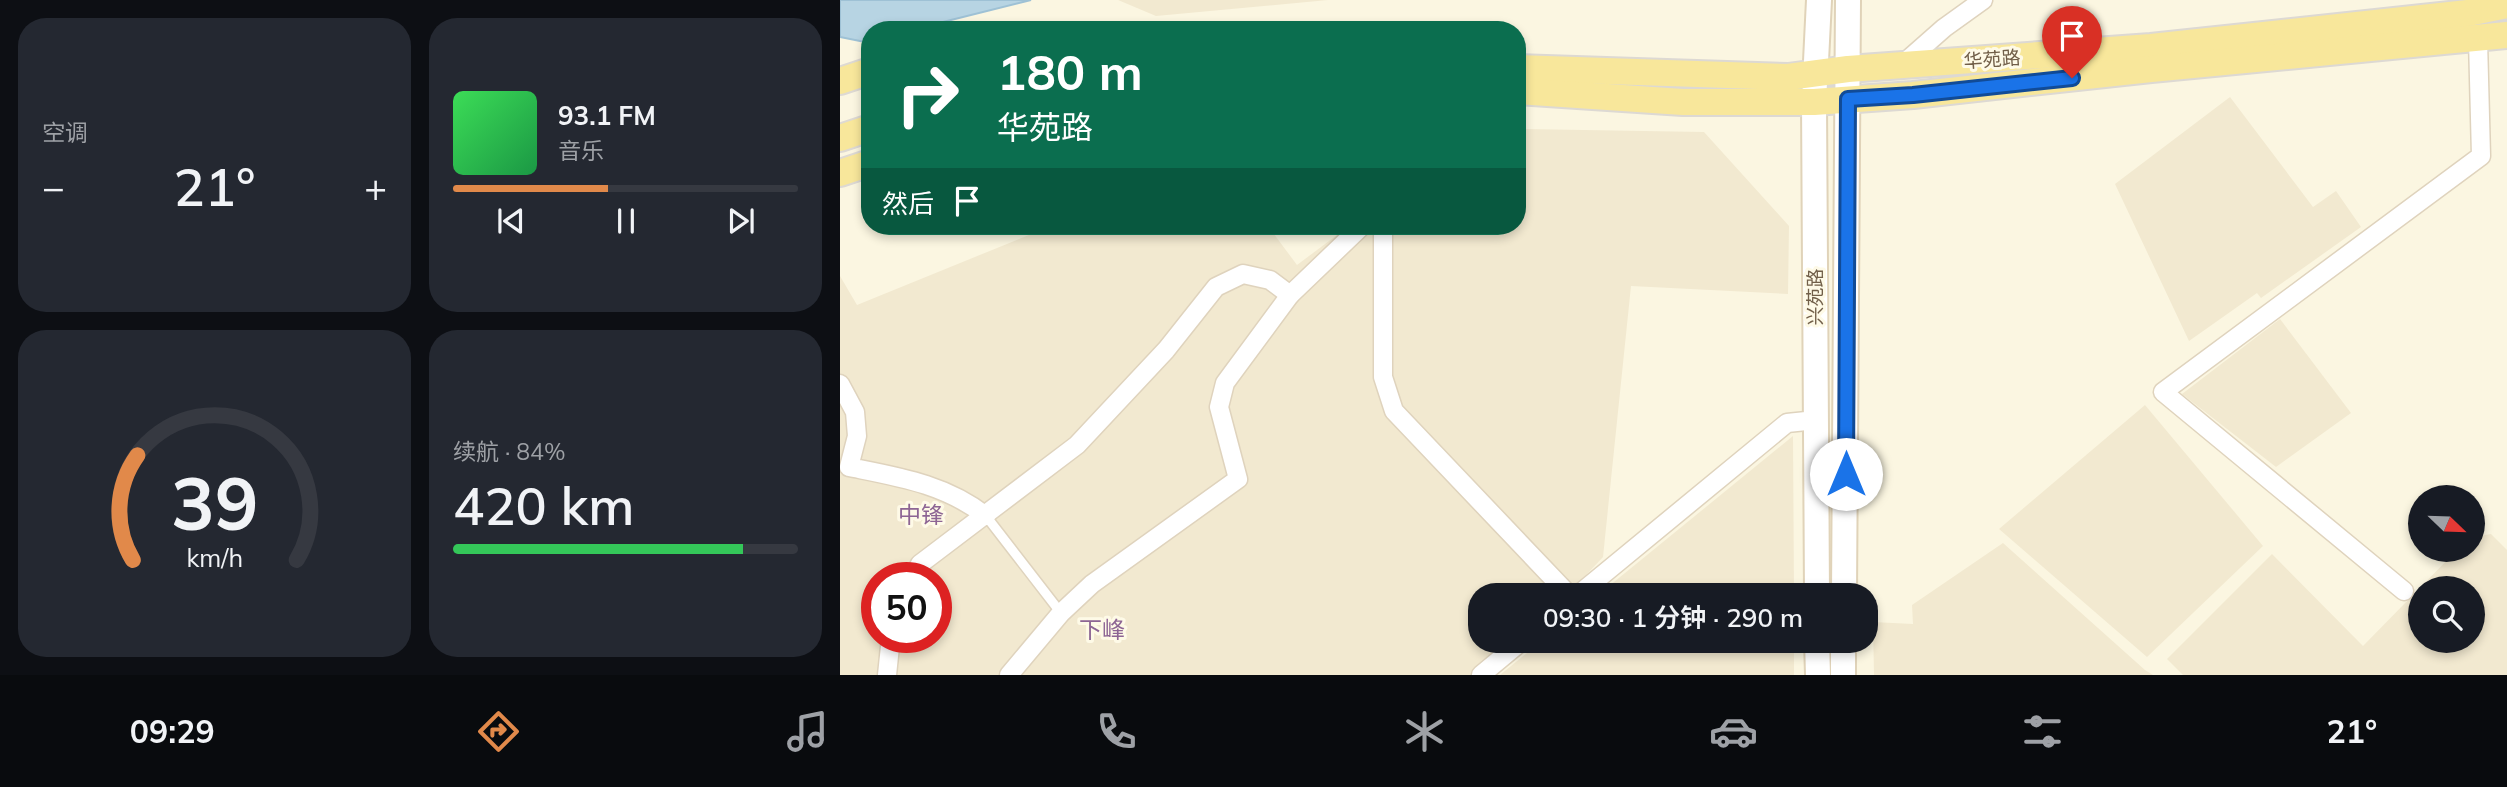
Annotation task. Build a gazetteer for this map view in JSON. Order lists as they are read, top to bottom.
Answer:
{
  "streets": {
    "main road": ["华苑路", "兴苑路"]
  },
  "crossings": [
    ["华苑路", "兴苑路"]
  ],
  "districts": ["中锋", "下峰"],
  "north": "bottom right",
  "page": {
    "tile": [
      "空调",
      ["续航 · 84%", "420 km"]
    ],
    "turn": ["180 m", "华苑路"],
    "song": ["93.1 FM", "音乐"],
    "heat": ["−", "21°", "+"],
    "then": "然后",
    "limit": "50",
    "trip": "09:30 · 1 分钟 · 290 m",
    "tabs": ["09:29", "21°"],
    "gauge": ["39", "km/h"]
  }
}
